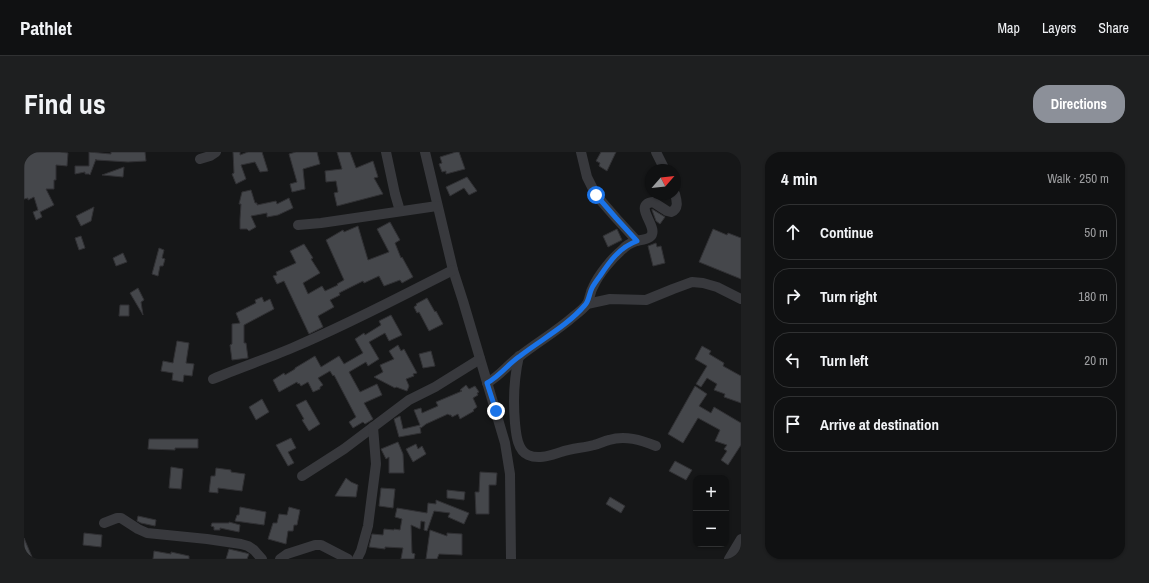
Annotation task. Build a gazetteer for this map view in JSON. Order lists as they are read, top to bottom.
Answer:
{
  "north": "top right",
  "page": {
    "header": "Pathlet",
    "nav": ["Map", "Layers", "Share"],
    "title": "Find us",
    "buttons": "Directions",
    "heading": ["4 min", "Walk · 250 m"],
    "list": [
      ["Continue", "50 m"],
      ["Turn right", "180 m"],
      ["Turn left", "20 m"],
      "Arrive at destination"
    ],
    "map_buttons": ["+", "−"]
  }
}
